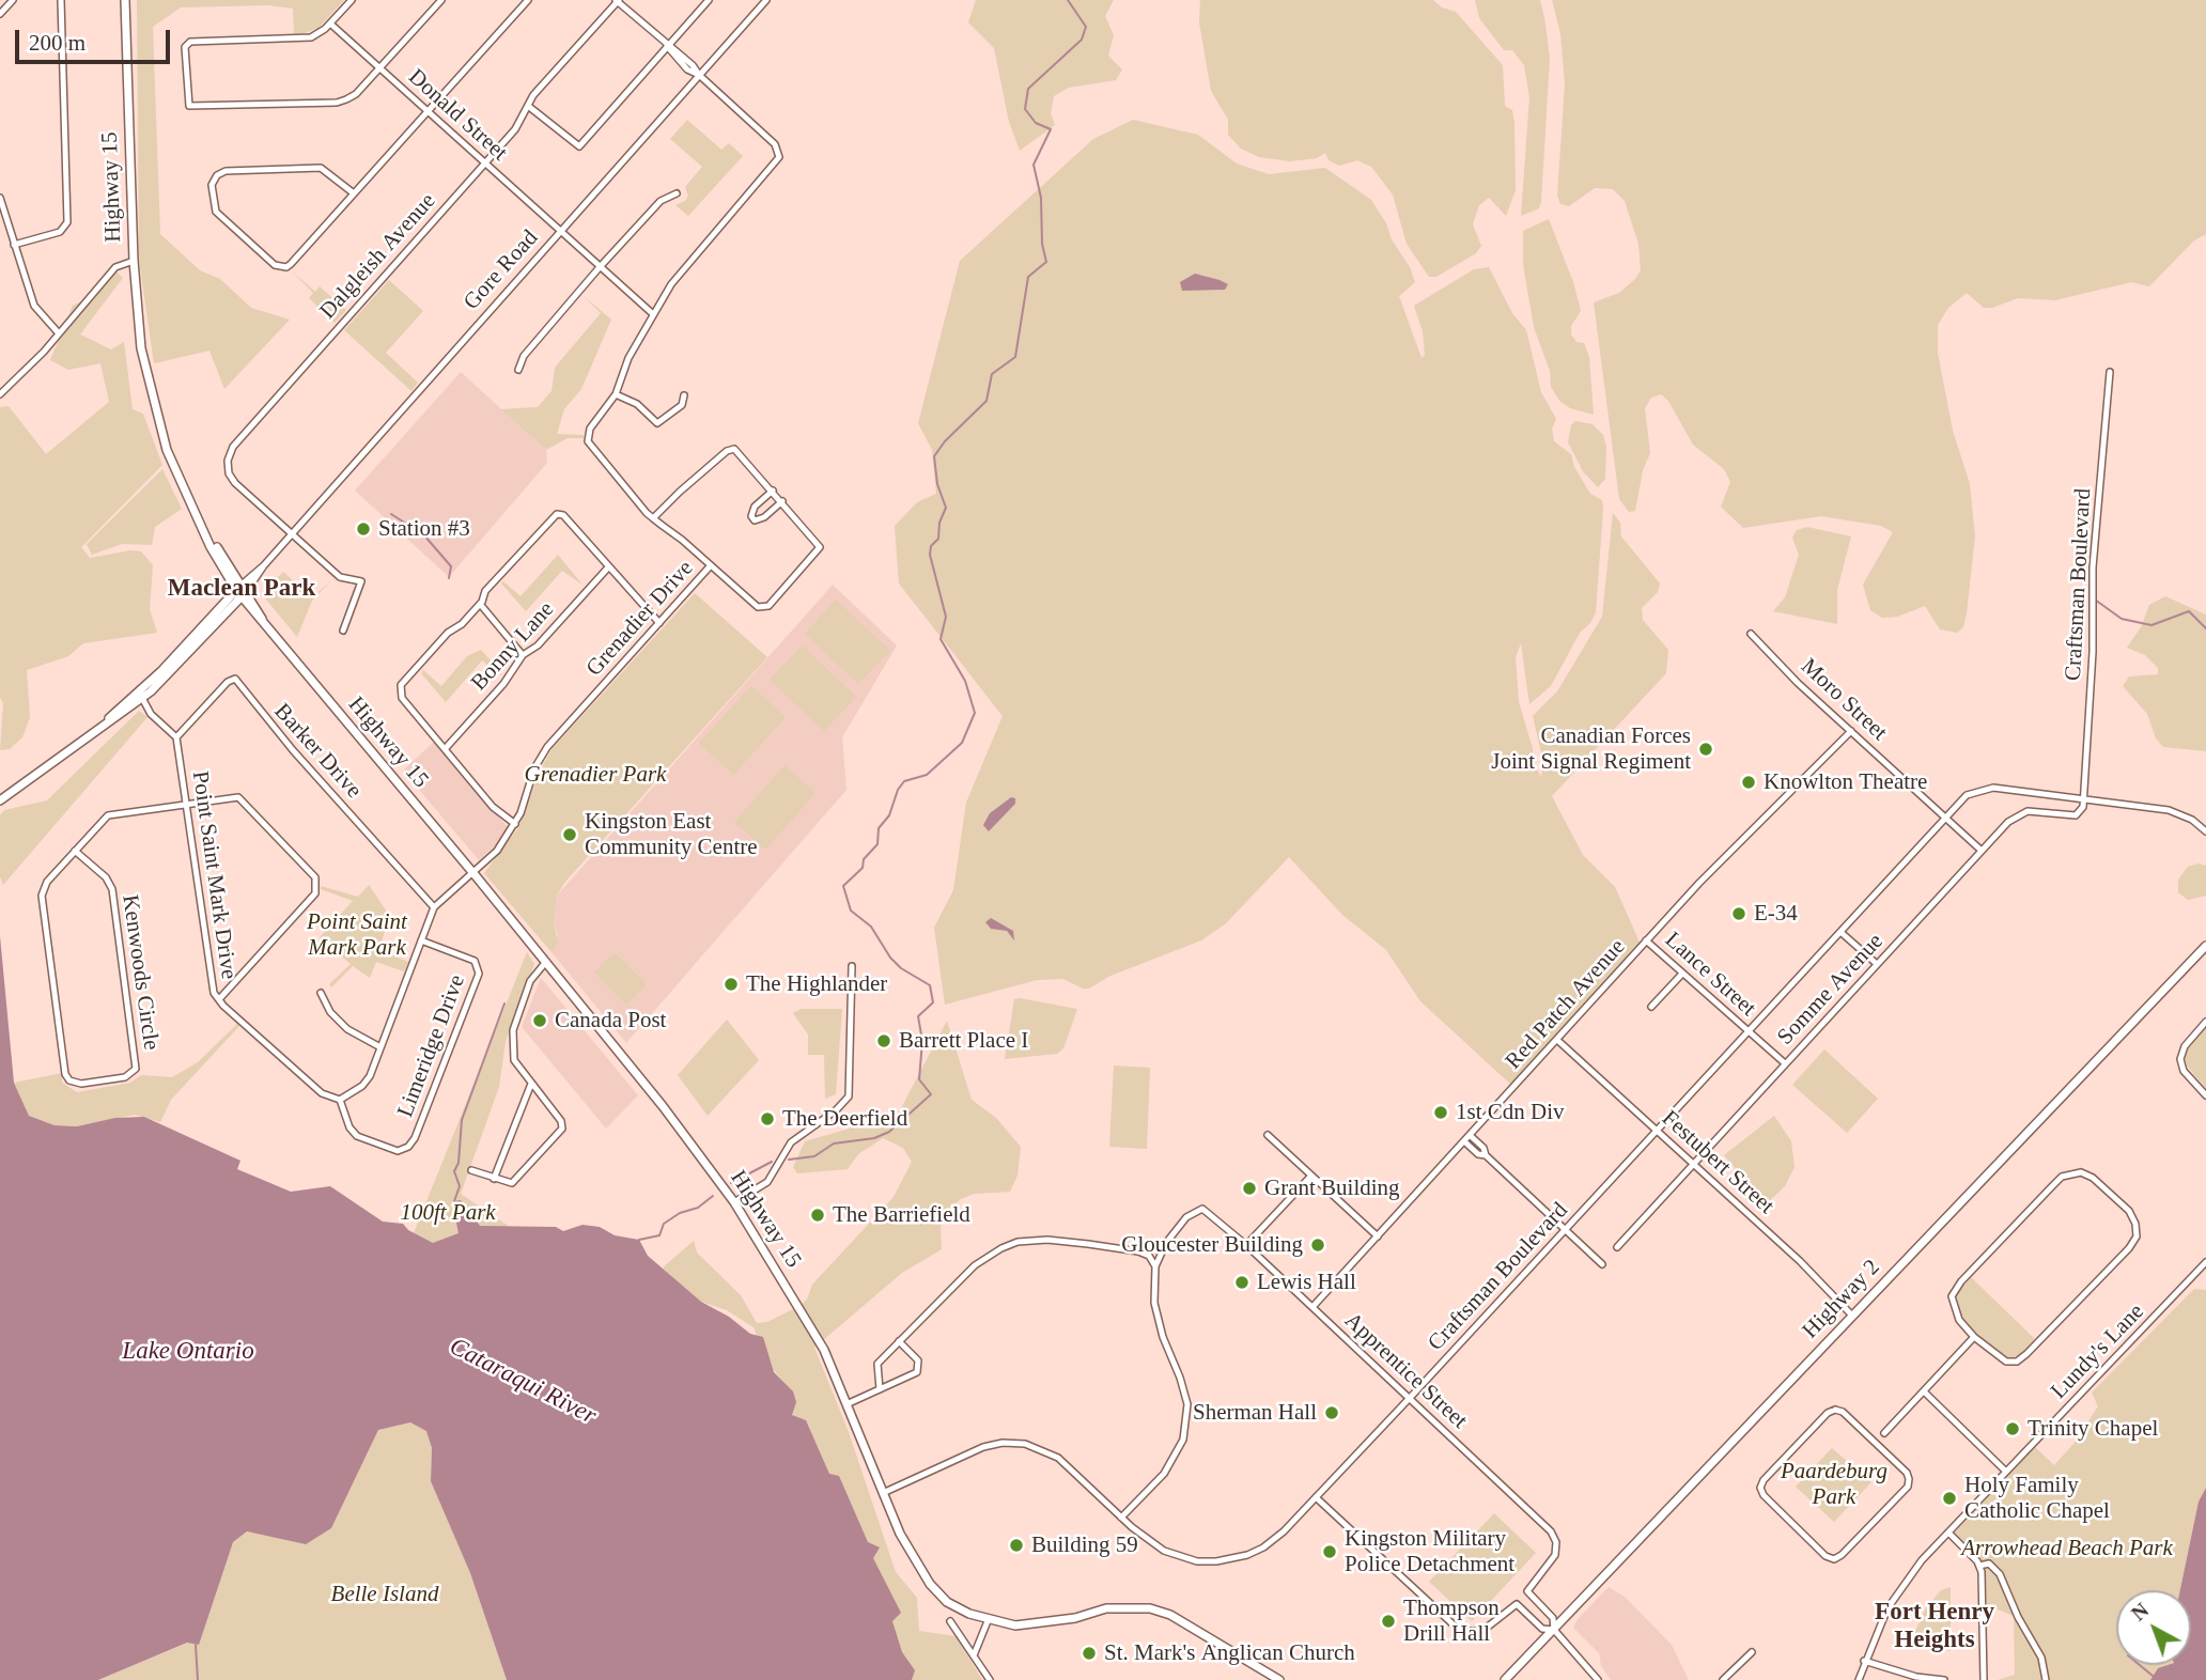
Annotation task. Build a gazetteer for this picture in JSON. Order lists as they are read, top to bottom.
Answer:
{
  "streets": {
    "main road": ["Highway 15", "Gore Road", "Highway 2"],
    "street": [
      "Donald Street",
      "Dalgleish Avenue",
      "Craftsman Boulevard",
      "Grenadier Drive",
      "Bonny Lane",
      "Moro Street",
      "Barker Drive",
      "Point Saint Mark Drive",
      "Kenwoods Circle",
      "Lance Street",
      "Somme Avenue",
      "Red Patch Avenue",
      "Limeridge Drive",
      "Festubert Street",
      "Lundy's Lane",
      "Apprentice Street"
    ]
  },
  "crossings": [
    ["Donald Street", "Dalgleish Avenue"],
    ["Donald Street", "Gore Road"],
    ["Highway 15", "Gore Road"],
    ["Highway 15", "Craftsman Boulevard"],
    ["Highway 15", "Grenadier Drive"],
    ["Dalgleish Avenue", "Gore Road"],
    ["Gore Road", "Grenadier Drive"],
    ["Craftsman Boulevard", "Moro Street"],
    ["Craftsman Boulevard", "Lance Street"],
    ["Craftsman Boulevard", "Somme Avenue"],
    ["Craftsman Boulevard", "Festubert Street"],
    ["Craftsman Boulevard", "Apprentice Street"],
    ["Moro Street", "Somme Avenue"],
    ["Moro Street", "Red Patch Avenue"],
    ["Barker Drive", "Point Saint Mark Drive"],
    ["Point Saint Mark Drive", "Kenwoods Circle"],
    ["Point Saint Mark Drive", "Limeridge Drive"],
    ["Lance Street", "Somme Avenue"],
    ["Lance Street", "Red Patch Avenue"],
    ["Somme Avenue", "Festubert Street"],
    ["Red Patch Avenue", "Festubert Street"],
    ["Red Patch Avenue", "Apprentice Street"],
    ["Festubert Street", "Highway 2"],
    ["Highway 2", "Apprentice Street"]
  ],
  "districts": ["Maclean Park", "Fort Henry Heights"],
  "water": ["Lake Ontario", "Cataraqui River"],
  "parks": [
    "Grenadier Park",
    "Point Saint Mark Park",
    "100ft Park",
    "Paardeburg Park",
    "Arrowhead Beach Park",
    "Belle Island"
  ],
  "places": [
    "Station #3",
    "Canadian Forces Joint Signal Regiment",
    "Knowlton Theatre",
    "Kingston East Community Centre",
    "E-34",
    "The Highlander",
    "Canada Post",
    "Barrett Place I",
    "1st Cdn Div",
    "The Deerfield",
    "Grant Building",
    "The Barriefield",
    "Gloucester Building",
    "Lewis Hall",
    "Sherman Hall",
    "Trinity Chapel",
    "Holy Family Catholic Chapel",
    "Building 59",
    "Kingston Military Police Detachment",
    "Thompson Drill Hall",
    "St. Mark's Anglican Church"
  ],
  "scale_bar": "200 m",
  "north": "top left"
}
